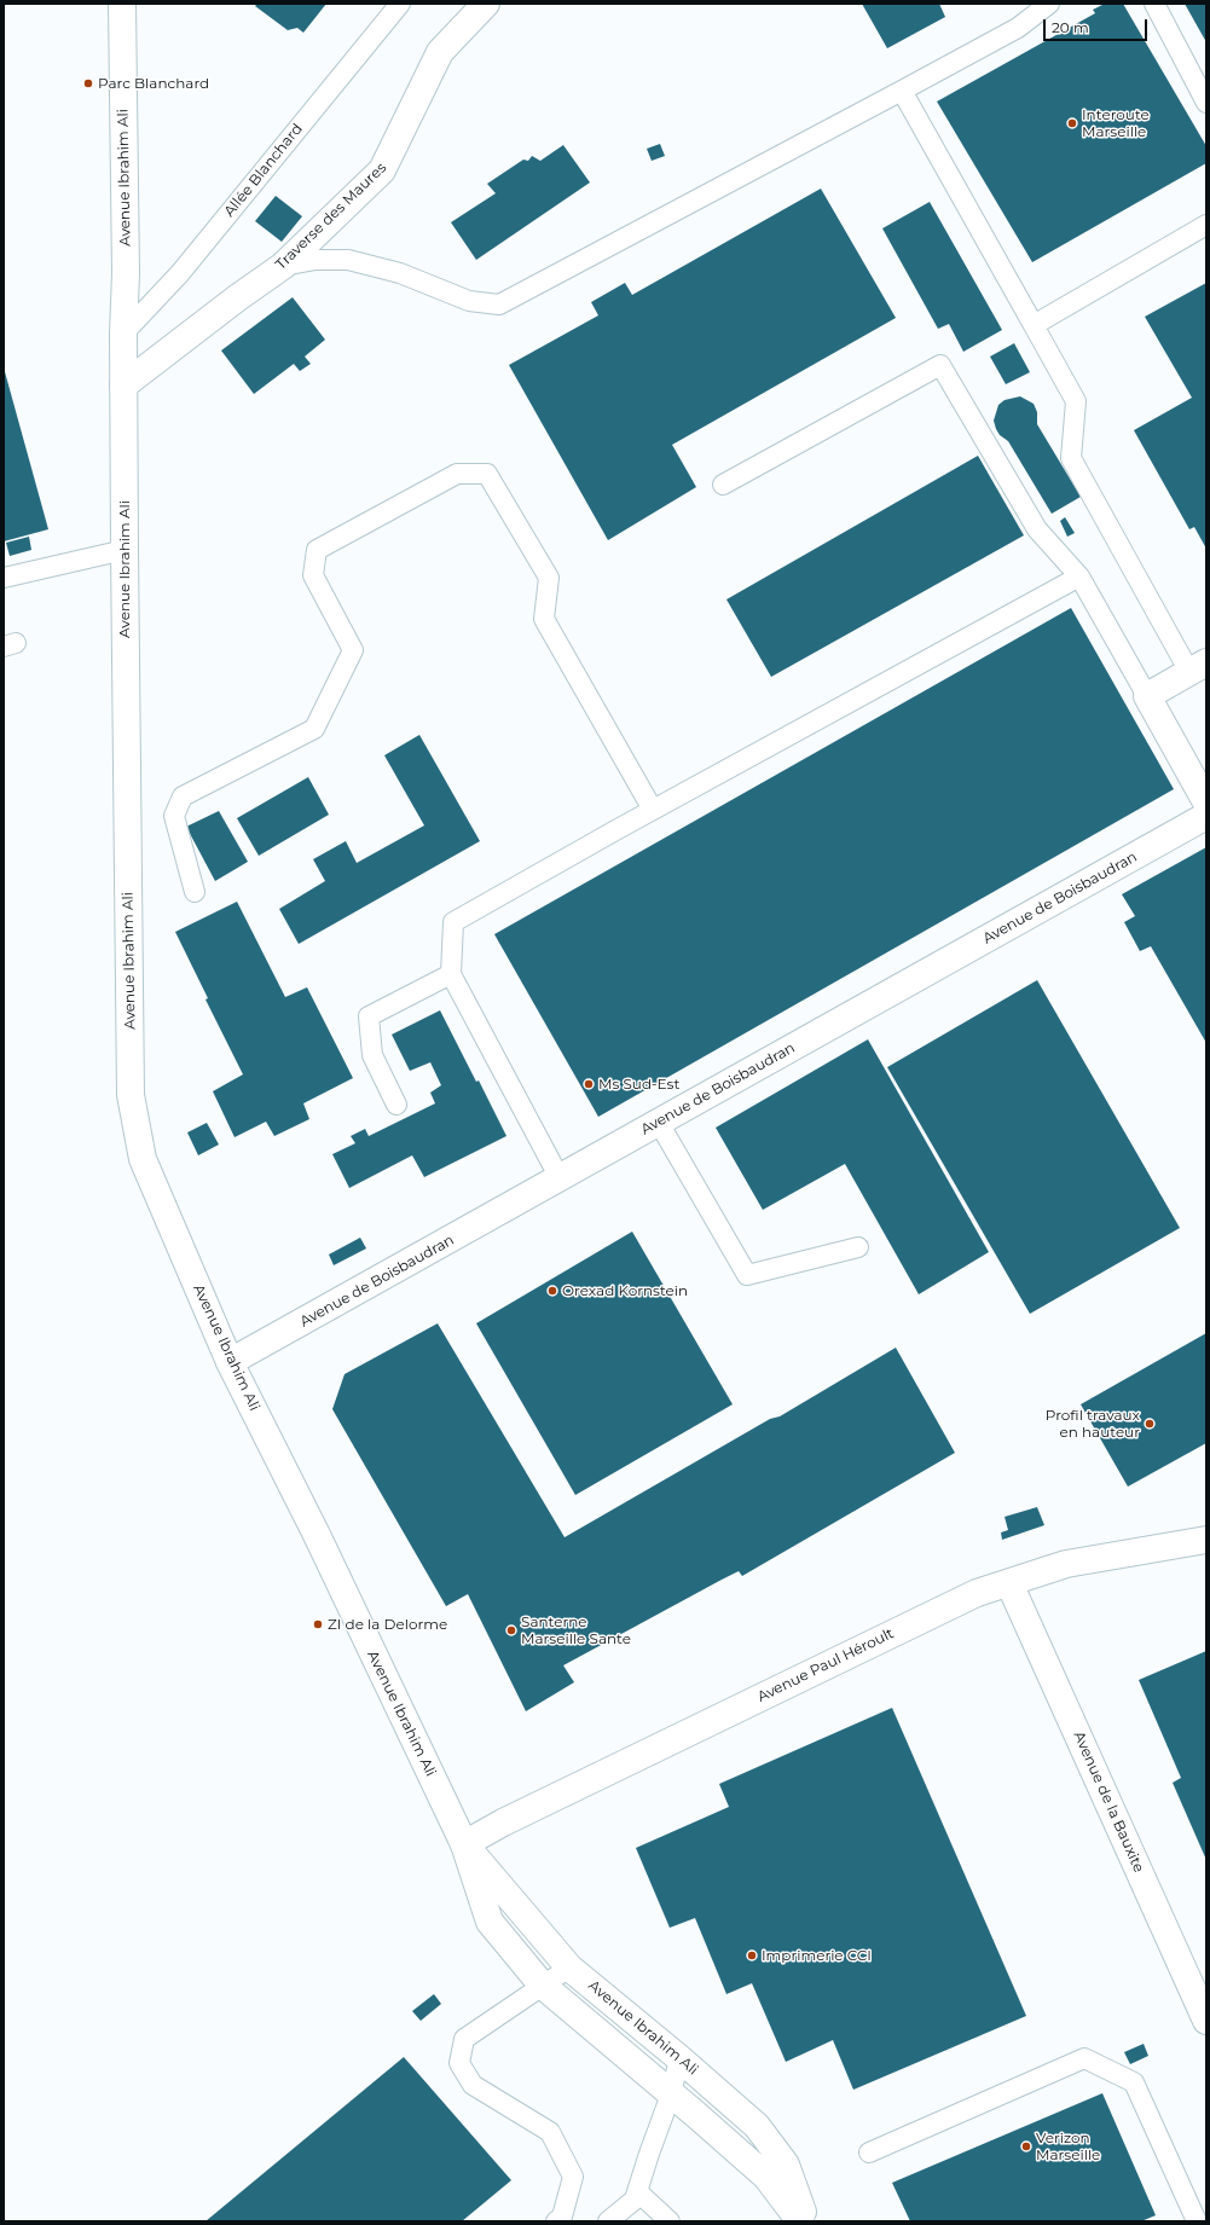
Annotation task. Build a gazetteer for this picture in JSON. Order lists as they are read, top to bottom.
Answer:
{
  "streets": {
    "street": [
      "Avenue Ibrahim Ali",
      "Traverse des Maures",
      "Avenue de Boisbaudran",
      "Avenue Paul Héroult",
      "Avenue de la Bauxite"
    ],
    "lane": ["Allée Blanchard"]
  },
  "crossings": [
    ["Allée Blanchard", "Avenue Ibrahim Ali"],
    ["Avenue Ibrahim Ali", "Traverse des Maures"],
    ["Avenue Ibrahim Ali", "Avenue de Boisbaudran"],
    ["Avenue Ibrahim Ali", "Avenue Paul Héroult"],
    ["Avenue Paul Héroult", "Avenue de la Bauxite"]
  ],
  "places": [
    "Parc Blanchard",
    "Interoute Marseille",
    "Ms Sud-Est",
    "Orexad Kornstein",
    "Profil travaux en hauteur",
    "ZI de la Delorme",
    "Santerne Marseille Sante",
    "Imprimerie CCI",
    "Verizon Marseille"
  ],
  "scale_bar": "20 m"
}
